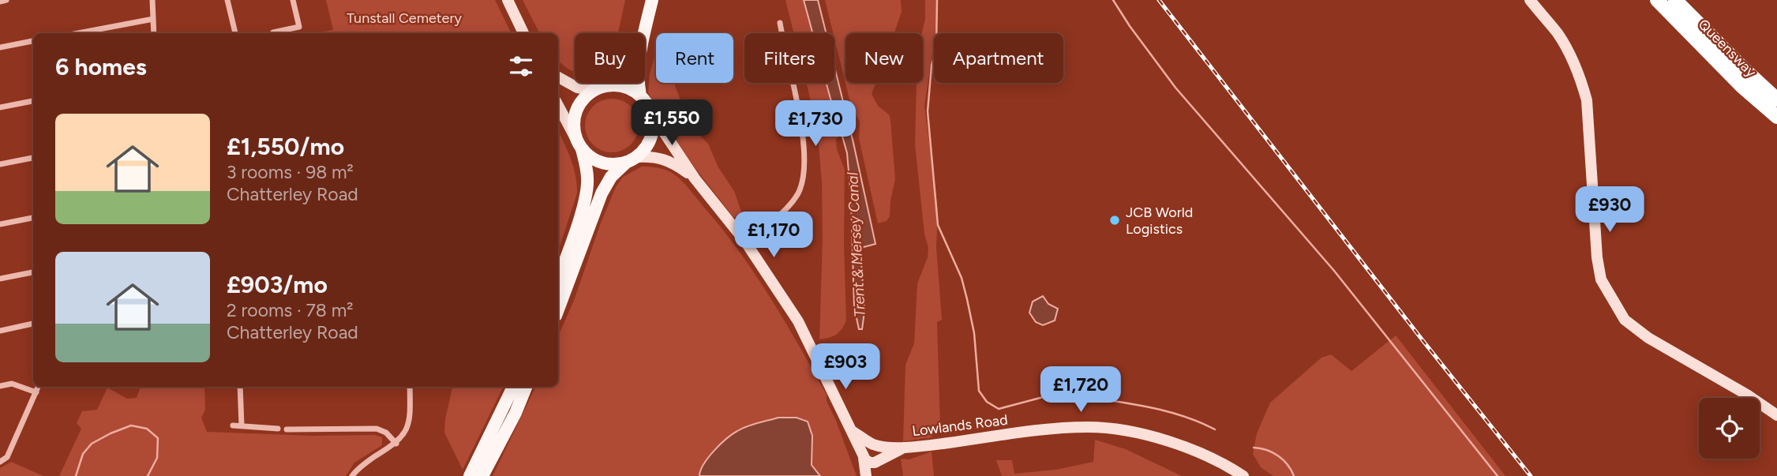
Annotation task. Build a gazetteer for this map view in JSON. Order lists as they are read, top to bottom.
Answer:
{
  "streets": {
    "highway": ["Queensway"],
    "street": ["Lowlands Road"]
  },
  "water": ["Trent & Mersey Canal"],
  "parks": ["Tunstall Cemetery"],
  "places": ["JCB World Logistics"],
  "page": {
    "chip": [
      "Buy",
      "Rent",
      "Filters",
      "New",
      "Apartment"
    ],
    "heading": "6 homes",
    "price": [
      "£1,550",
      "£1,730",
      "£930",
      "£1,170",
      "£903",
      "£1,720"
    ],
    "list": [
      {
        "name": "£1,550/mo",
        "note": "3 rooms · 98 m² · Chatterley Road"
      },
      {
        "name": "£903/mo",
        "note": "2 rooms · 78 m² · Chatterley Road"
      }
    ]
  }
}
